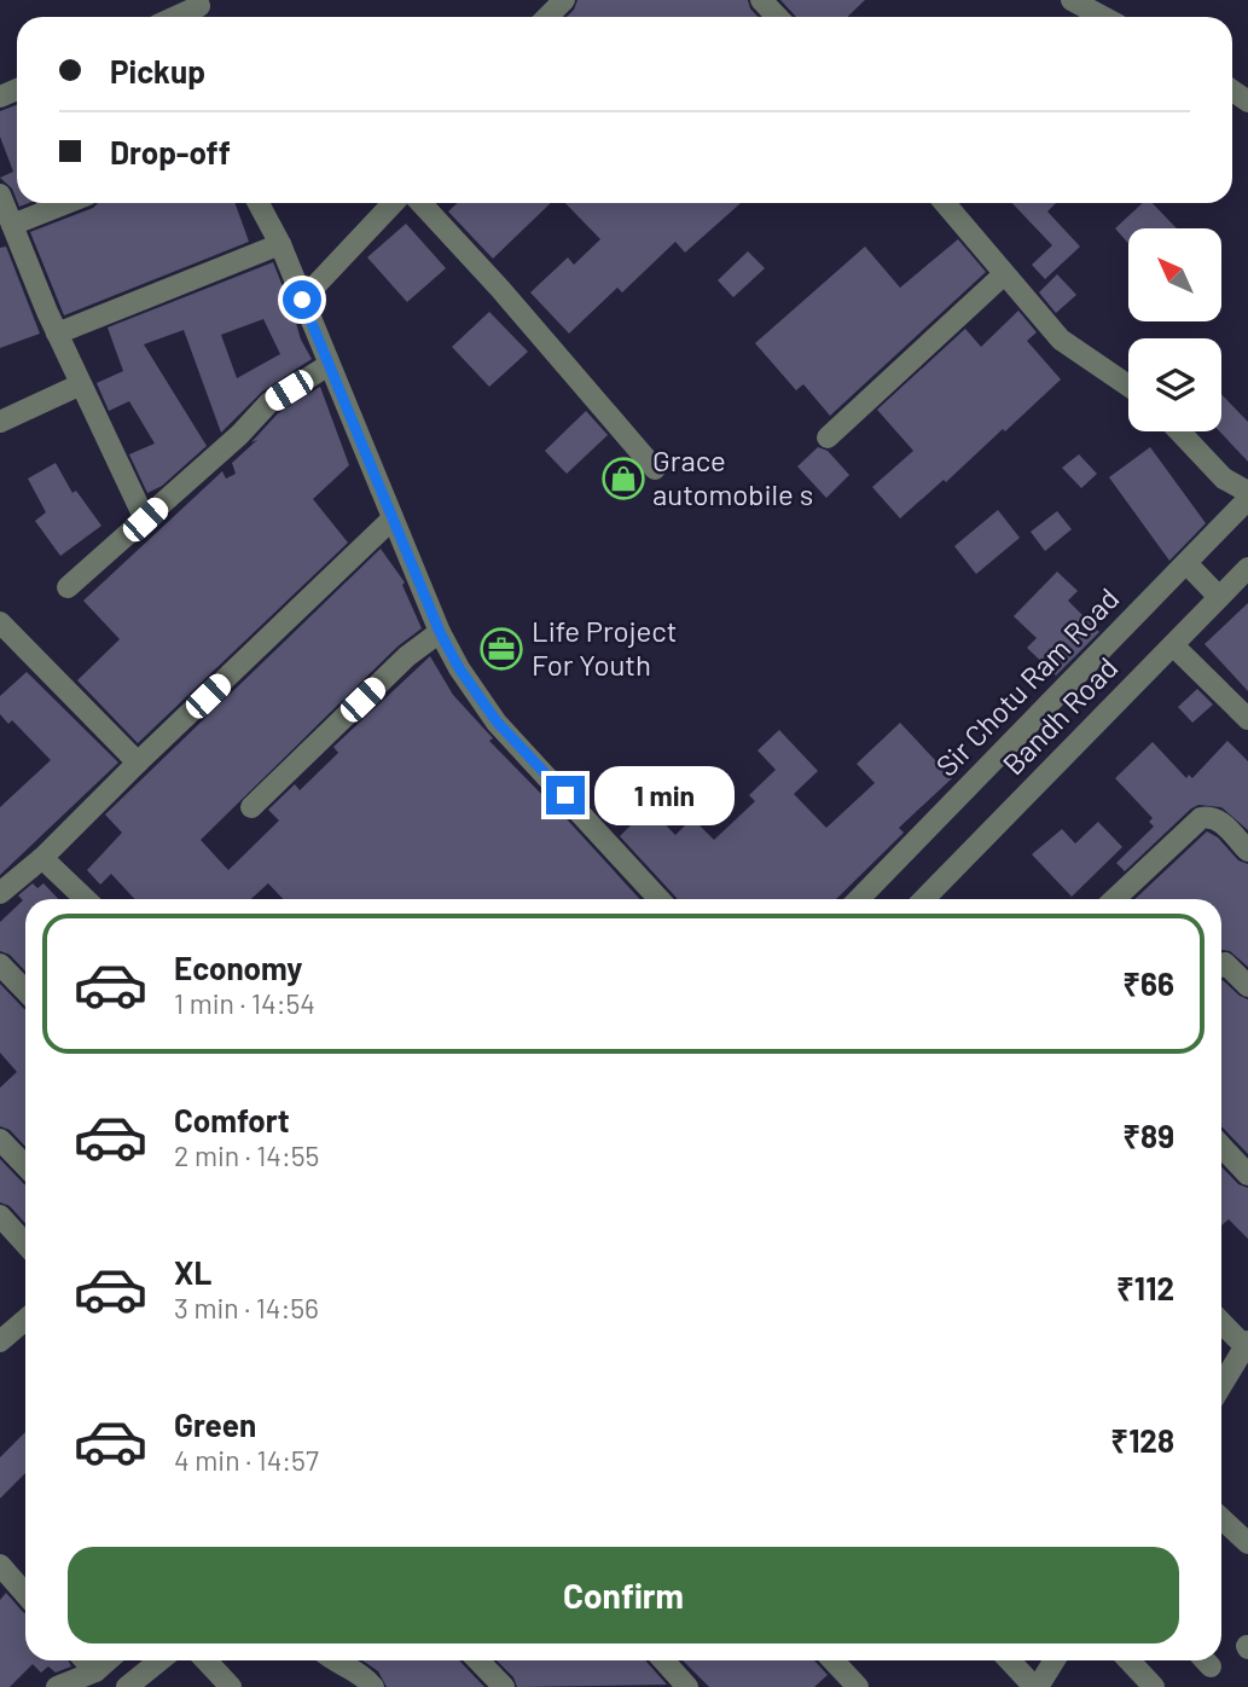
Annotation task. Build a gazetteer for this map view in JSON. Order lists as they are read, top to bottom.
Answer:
{
  "streets": {
    "street": ["Sir Chotu Ram Road", "Bandh Road"]
  },
  "places": {
    "shop": ["Grace automobile s"],
    "office": ["Life Project For Youth"]
  },
  "north": "top left",
  "page": {
    "banner": ["Pickup", "Drop-off"],
    "bubble": "1 min",
    "list": [
      {
        "name": "Economy",
        "note": "1 min · 14:54",
        "value": "₹66"
      },
      {
        "name": "Comfort",
        "note": "2 min · 14:55",
        "value": "₹89"
      },
      {
        "name": "XL",
        "note": "3 min · 14:56",
        "value": "₹112"
      },
      {
        "name": "Green",
        "note": "4 min · 14:57",
        "value": "₹128"
      }
    ],
    "buttons": "Confirm"
  }
}
